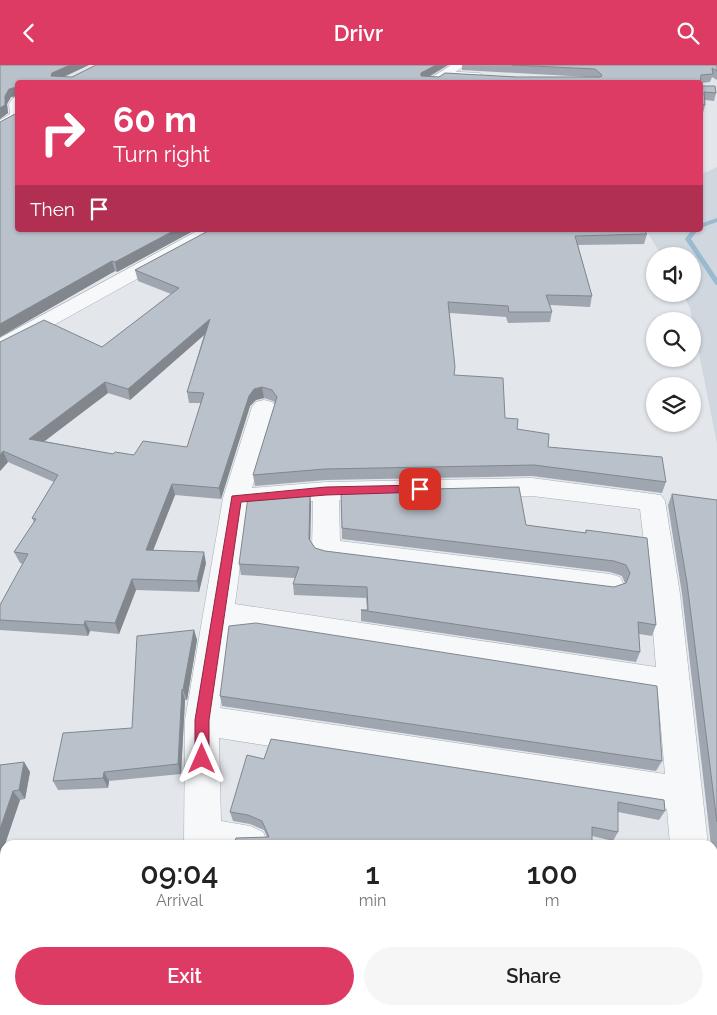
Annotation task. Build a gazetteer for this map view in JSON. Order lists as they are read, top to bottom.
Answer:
{
  "page": {
    "header": "Drivr",
    "turn": ["60 m", "Turn right"],
    "then": "Then",
    "eta": [
      "09:04",
      "Arrival",
      "1",
      "min",
      "100",
      "m"
    ],
    "buttons": ["Exit", "Share"]
  }
}
